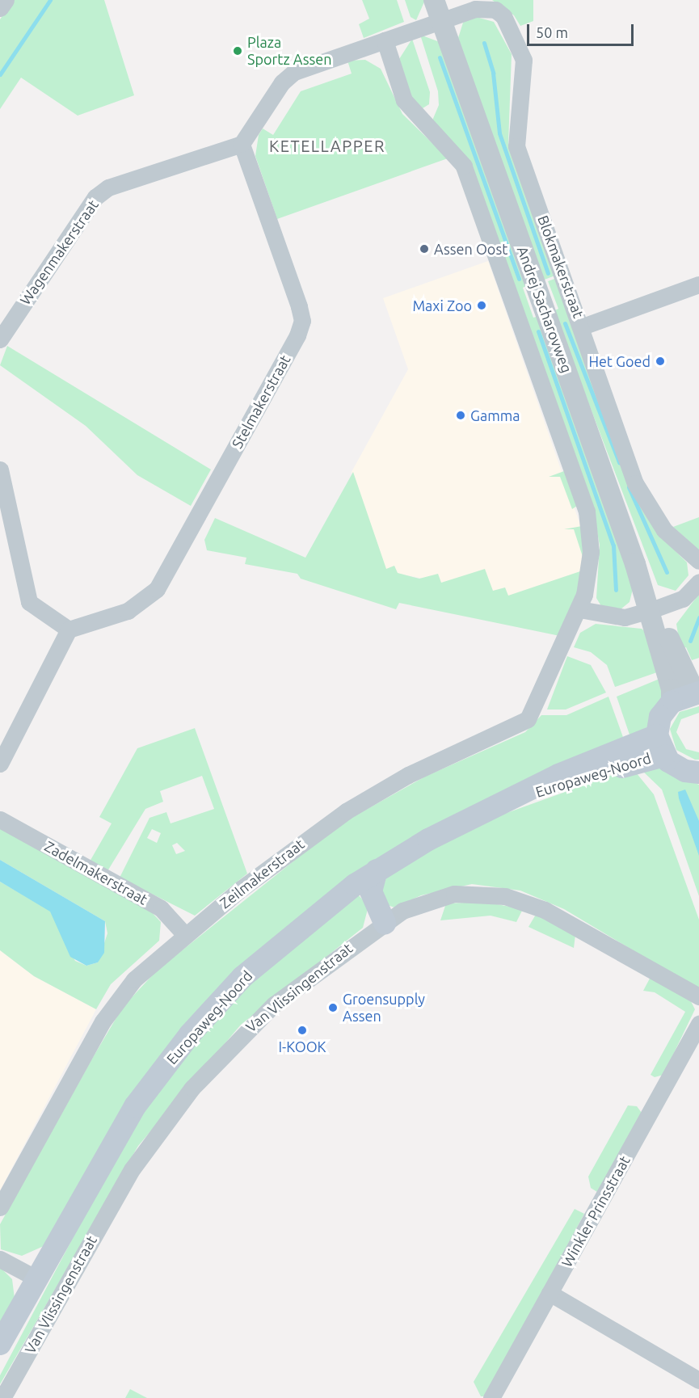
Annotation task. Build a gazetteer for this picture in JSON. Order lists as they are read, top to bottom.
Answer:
{
  "streets": {
    "main road": ["Europaweg-Noord"],
    "street": [
      "Wagenmakerstraat",
      "Blokmakerstraat",
      "Andrej Sacharovweg",
      "Stelmakerstraat",
      "Zadelmakerstraat",
      "Zeilmakerstraat",
      "Van Vlissingenstraat",
      "Winkler Prinsstraat"
    ]
  },
  "crossings": [
    ["Wagenmakerstraat", "Stelmakerstraat"],
    ["Blokmakerstraat", "Andrej Sacharovweg"],
    ["Zadelmakerstraat", "Zeilmakerstraat"]
  ],
  "districts": ["KETELLAPPER"],
  "places": [
    "Plaza Sportz Assen",
    "Assen Oost",
    "Maxi Zoo",
    "Het Goed",
    "Gamma",
    "Groensupply Assen",
    "I-KOOK"
  ],
  "scale_bar": "50 m"
}
